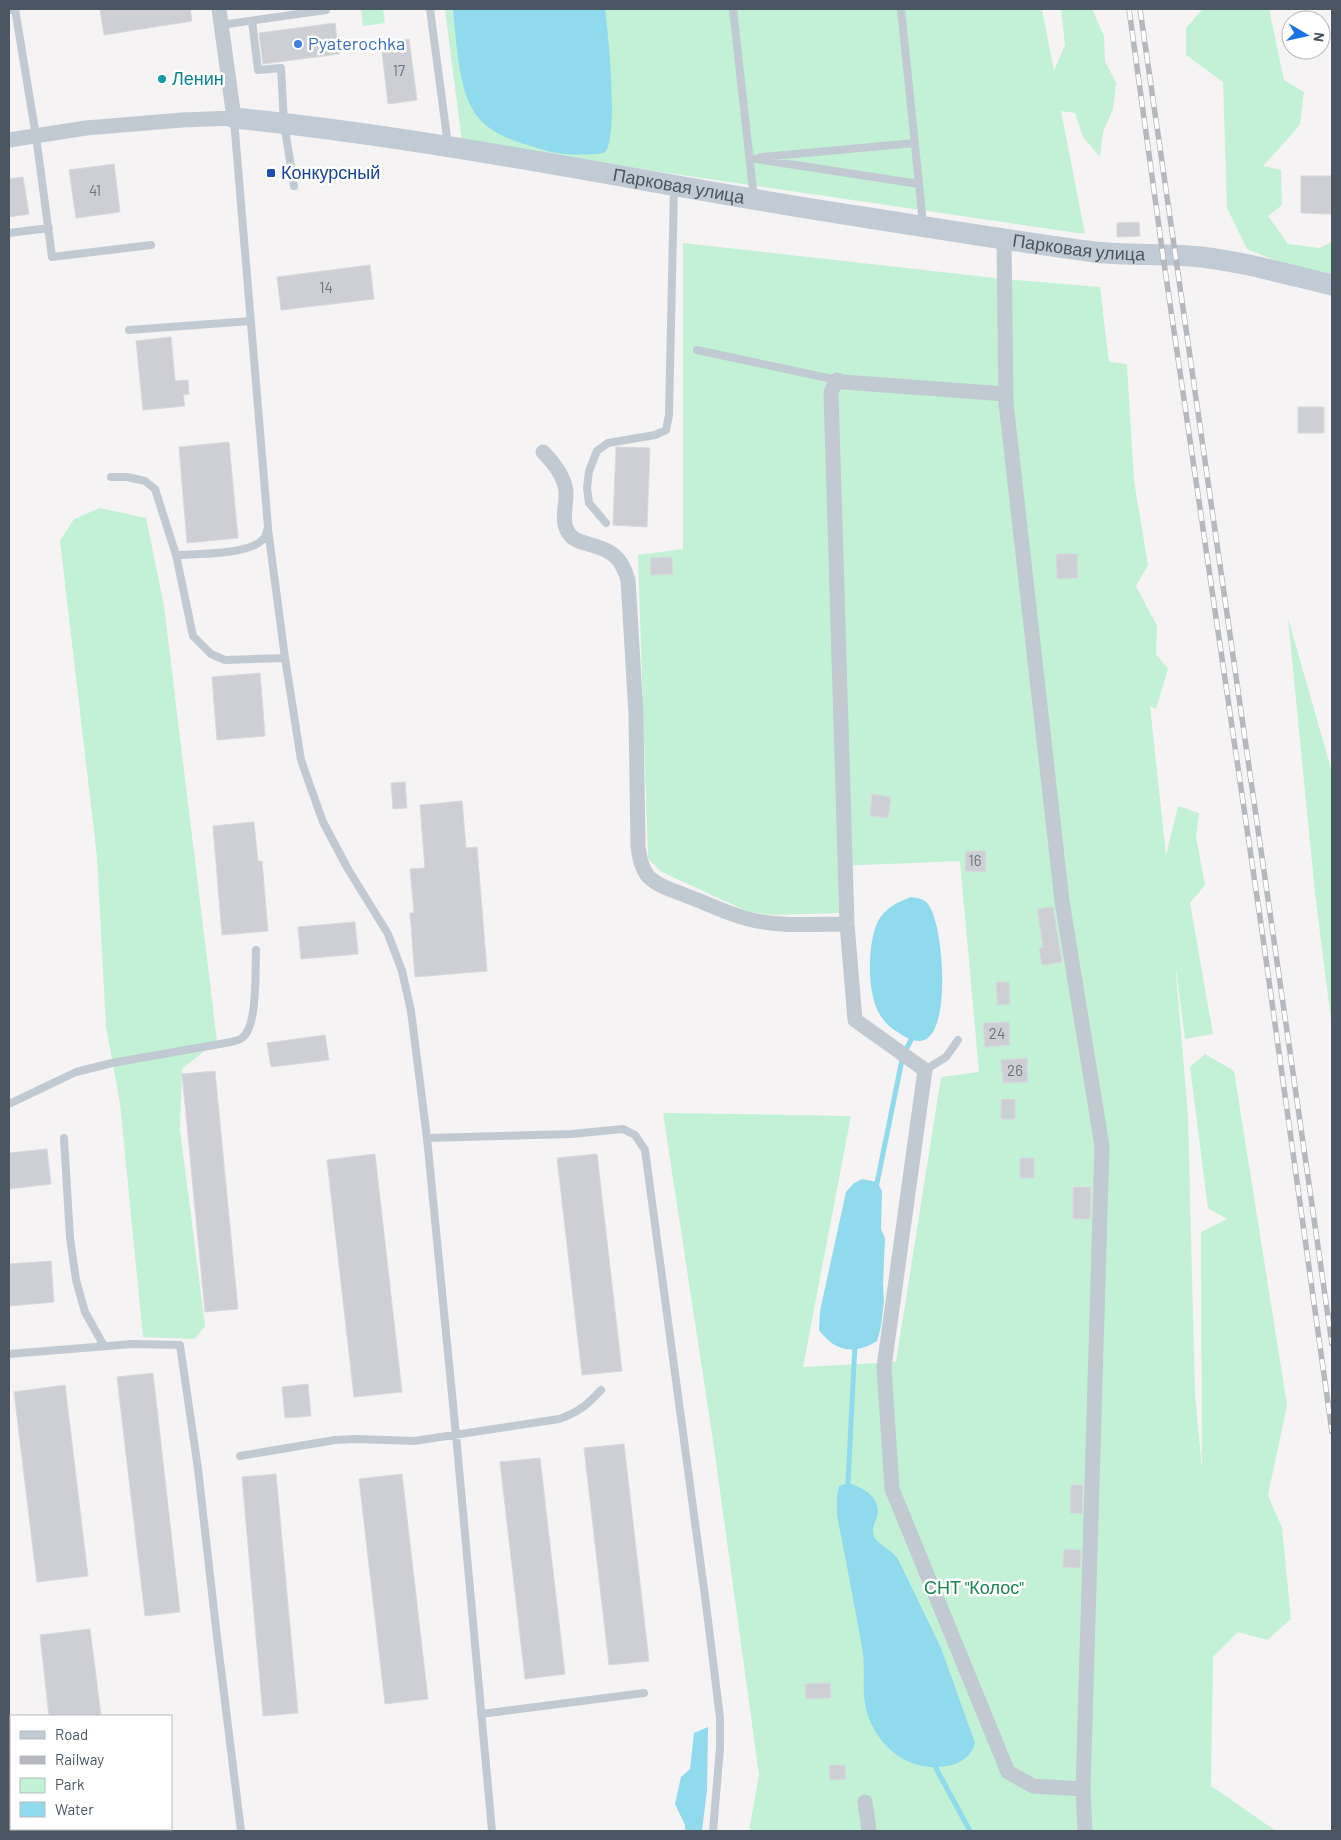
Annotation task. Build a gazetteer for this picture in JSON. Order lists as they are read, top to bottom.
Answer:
{
  "streets": {
    "street": ["Парковая улица"]
  },
  "parks": ["СНТ \"Колос\""],
  "places": {
    "other": ["Pyaterochka", "Ленин"],
    "transit": ["Конкурсный"]
  },
  "house_numbers": [
    "17",
    "41",
    "14",
    "16",
    "24",
    "26"
  ],
  "legend": [
    "Road",
    "Railway",
    "Park",
    "Water"
  ],
  "north": "right"
}
